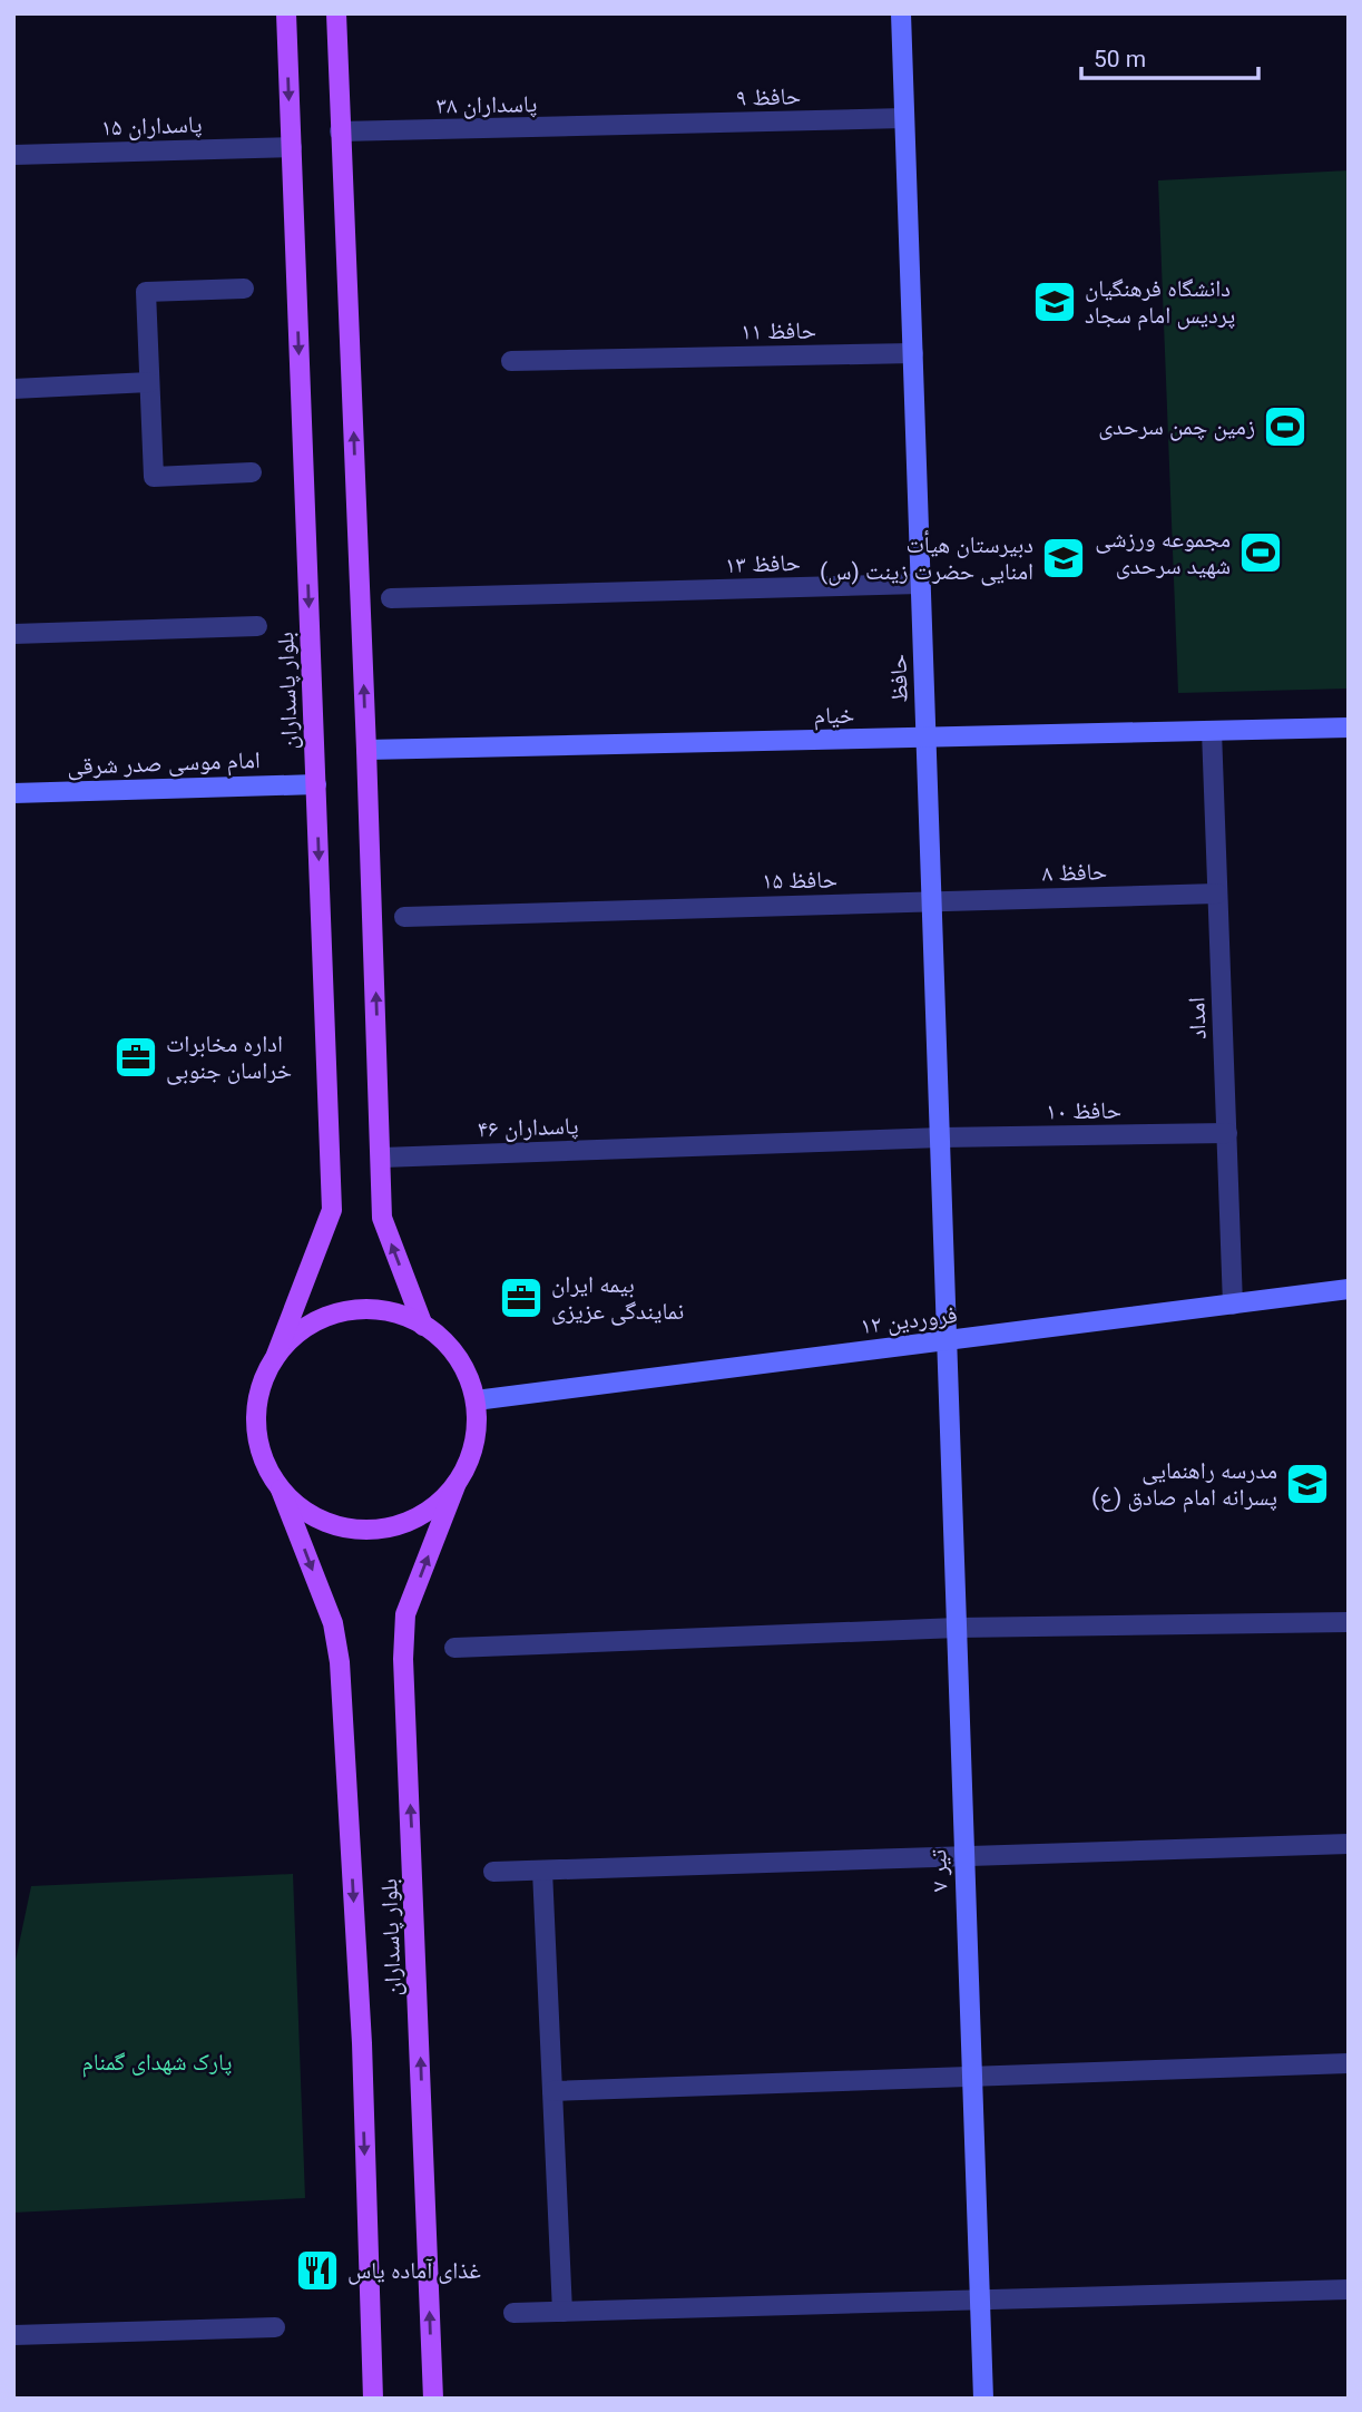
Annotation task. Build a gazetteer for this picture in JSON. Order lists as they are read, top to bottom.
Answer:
{
  "streets": {
    "main road": ["بلوار پاسداران"],
    "street": [
      "حافظ ۹",
      "پاسداران ۳۸",
      "پاسداران ۱۵",
      "حافظ ۱۱",
      "حافظ ۱۳",
      "حافظ",
      "خیام",
      "امام موسی صدر شرقی",
      "حافظ ۸",
      "حافظ ۱۵",
      "امداد",
      "حافظ ۱۰",
      "پاسداران ۴۶",
      "۱۲ فروردین",
      "۷ تیر"
    ]
  },
  "crossings": [
    ["حافظ ۹", "پاسداران ۳۸"],
    ["حافظ ۹", "حافظ"],
    ["پاسداران ۱۵", "بلوار پاسداران"],
    ["حافظ ۱۱", "حافظ"],
    ["حافظ ۱۳", "حافظ"],
    ["حافظ", "خیام"],
    ["حافظ", "حافظ ۸"],
    ["حافظ", "حافظ ۱۵"],
    ["حافظ", "حافظ ۱۰"],
    ["حافظ", "۱۲ فروردین"],
    ["حافظ", "۷ تیر"],
    ["بلوار پاسداران", "امام موسی صدر شرقی"],
    ["بلوار پاسداران", "۱۲ فروردین"],
    ["خیام", "امداد"],
    ["حافظ ۸", "حافظ ۱۵"],
    ["حافظ ۸", "امداد"],
    ["امداد", "حافظ ۱۰"],
    ["امداد", "۱۲ فروردین"],
    ["حافظ ۱۰", "پاسداران ۴۶"],
    ["۱۲ فروردین", "۷ تیر"]
  ],
  "parks": ["پارک شهدای گمنام"],
  "places": {
    "school or university": ["دانشگاه فرهنگیان پردیس امام سجاد", "دبیرستان هیأت امنایی حضرت زینت (س)", "مدرسه راهنمایی پسرانه امام صادق (ع)"],
    "sports": ["زمین چمن سرحدی", "مجموعه ورزشی شهید سرحدی"],
    "office": ["اداره مخابرات خراسان جنوبی", "بیمه ایران نمایندگی عزیزی"],
    "restaurant": ["غذای آماده یاس"]
  },
  "scale_bar": "50 m"
}
